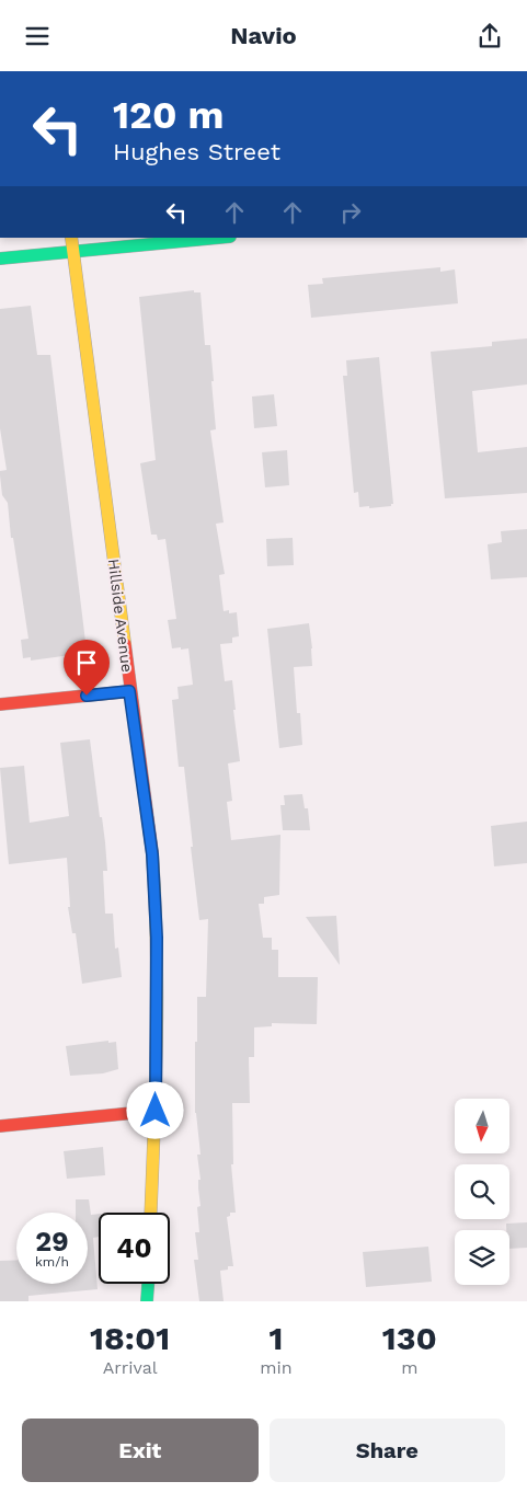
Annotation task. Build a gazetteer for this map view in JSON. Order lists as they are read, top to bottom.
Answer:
{
  "streets": {
    "street": ["Hillside Avenue"]
  },
  "north": "bottom",
  "page": {
    "header": "Navio",
    "turn": ["120 m", "Hughes Street"],
    "speed": "29 km/h",
    "limit": "40",
    "eta": [
      "18:01",
      "Arrival",
      "1",
      "min",
      "130",
      "m"
    ],
    "buttons": ["Exit", "Share"]
  }
}
